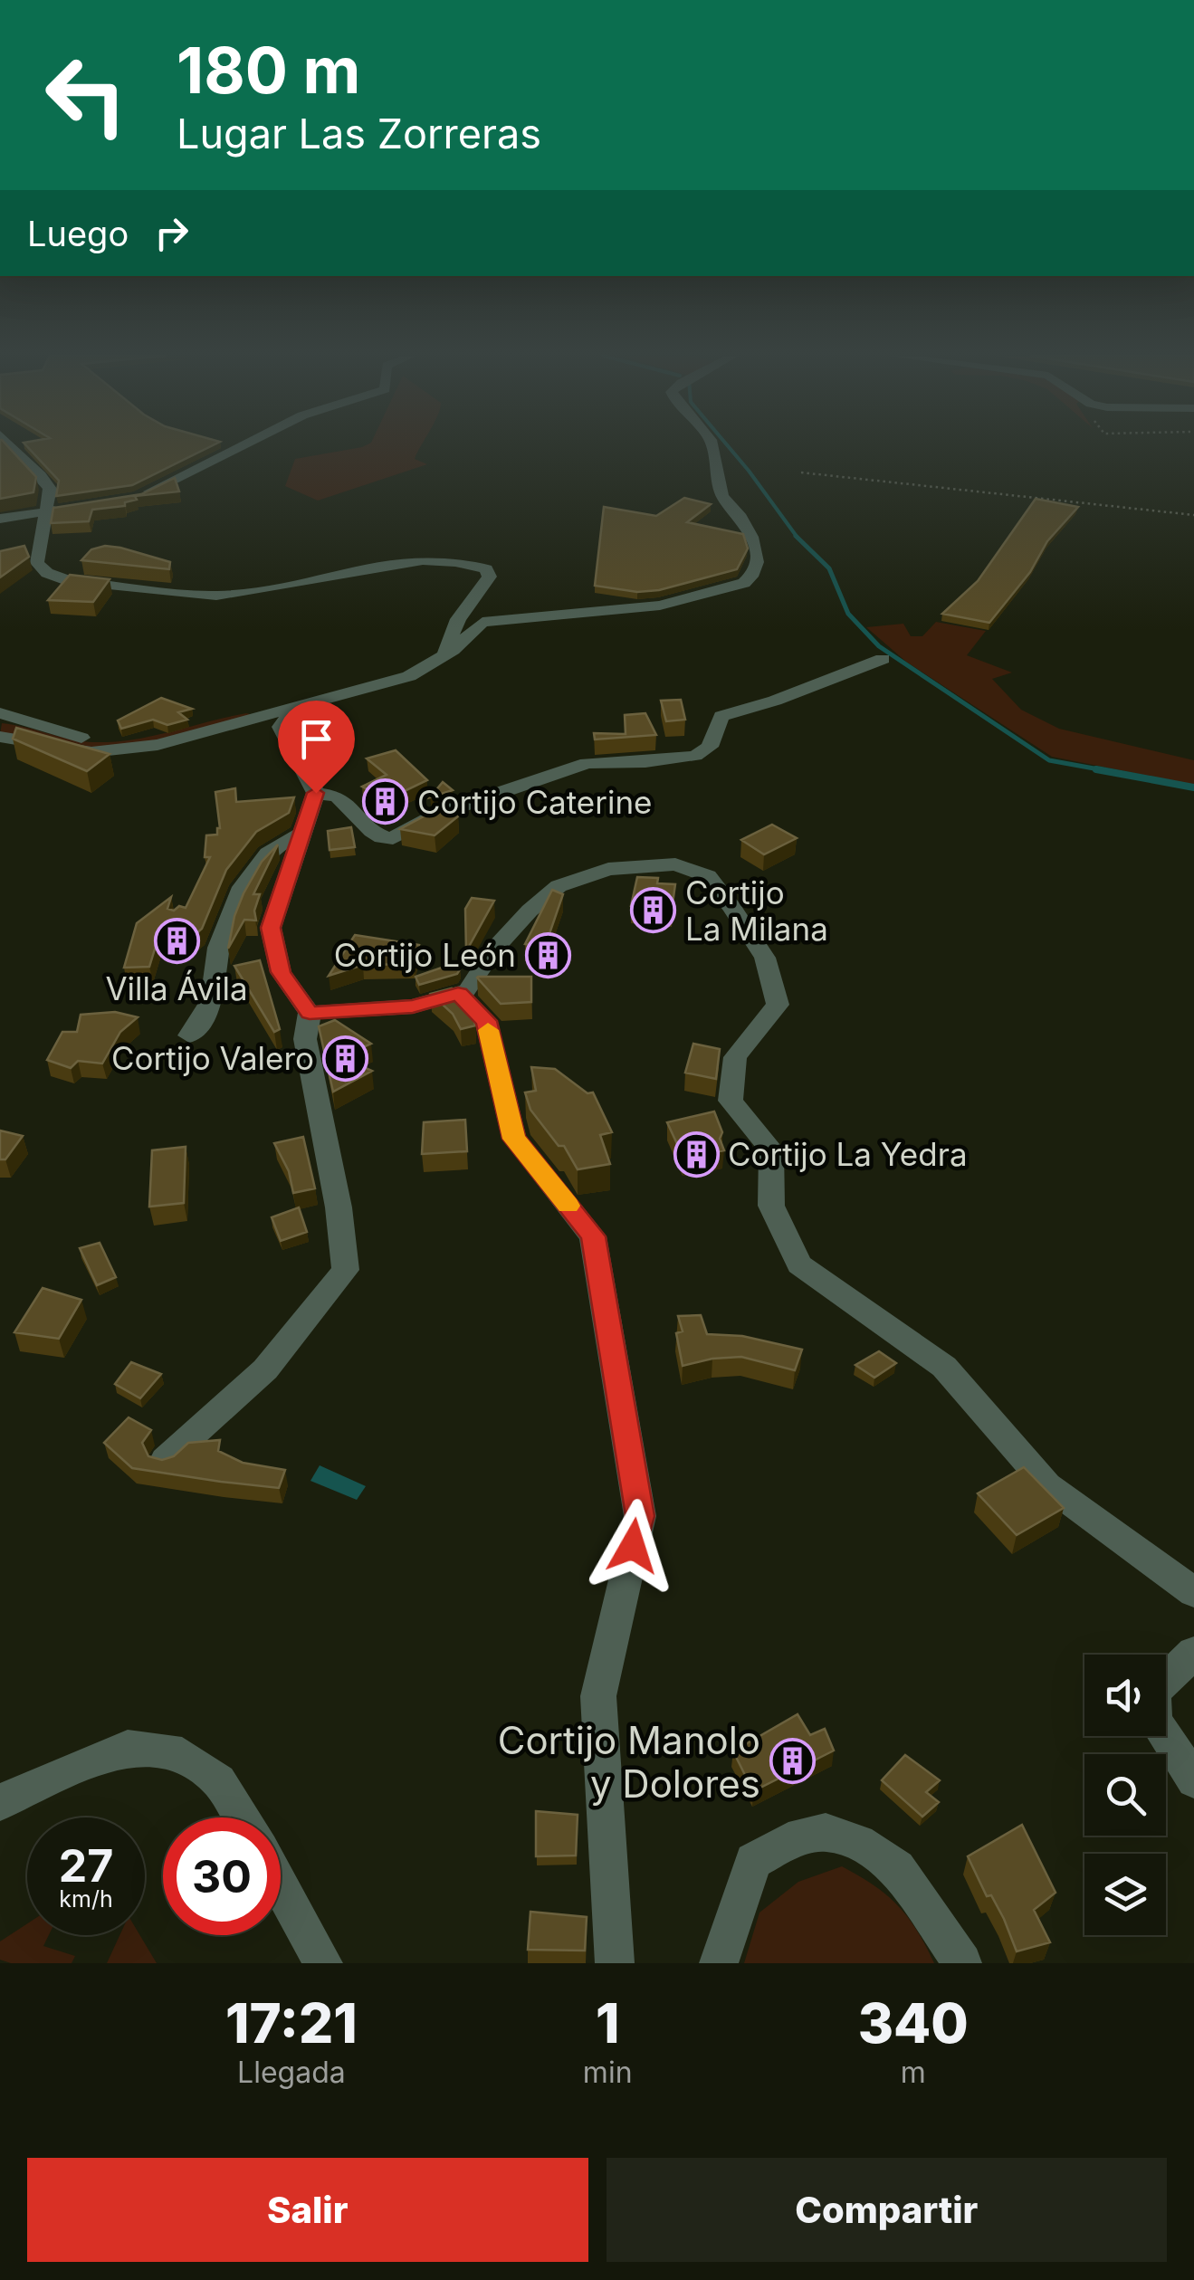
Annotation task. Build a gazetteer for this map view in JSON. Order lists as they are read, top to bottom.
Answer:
{
  "places": {
    "building": [
      "Cortijo Caterine",
      "Cortijo La Milana",
      "Villa Ávila",
      "Cortijo León",
      "Cortijo Valero",
      "Cortijo La Yedra",
      "Cortijo Manolo y Dolores"
    ]
  },
  "page": {
    "turn": ["180 m", "Lugar Las Zorreras"],
    "then": "Luego",
    "speed": "27 km/h",
    "limit": "30",
    "eta": [
      "17:21",
      "Llegada",
      "1",
      "min",
      "340",
      "m"
    ],
    "buttons": ["Salir", "Compartir"]
  }
}
